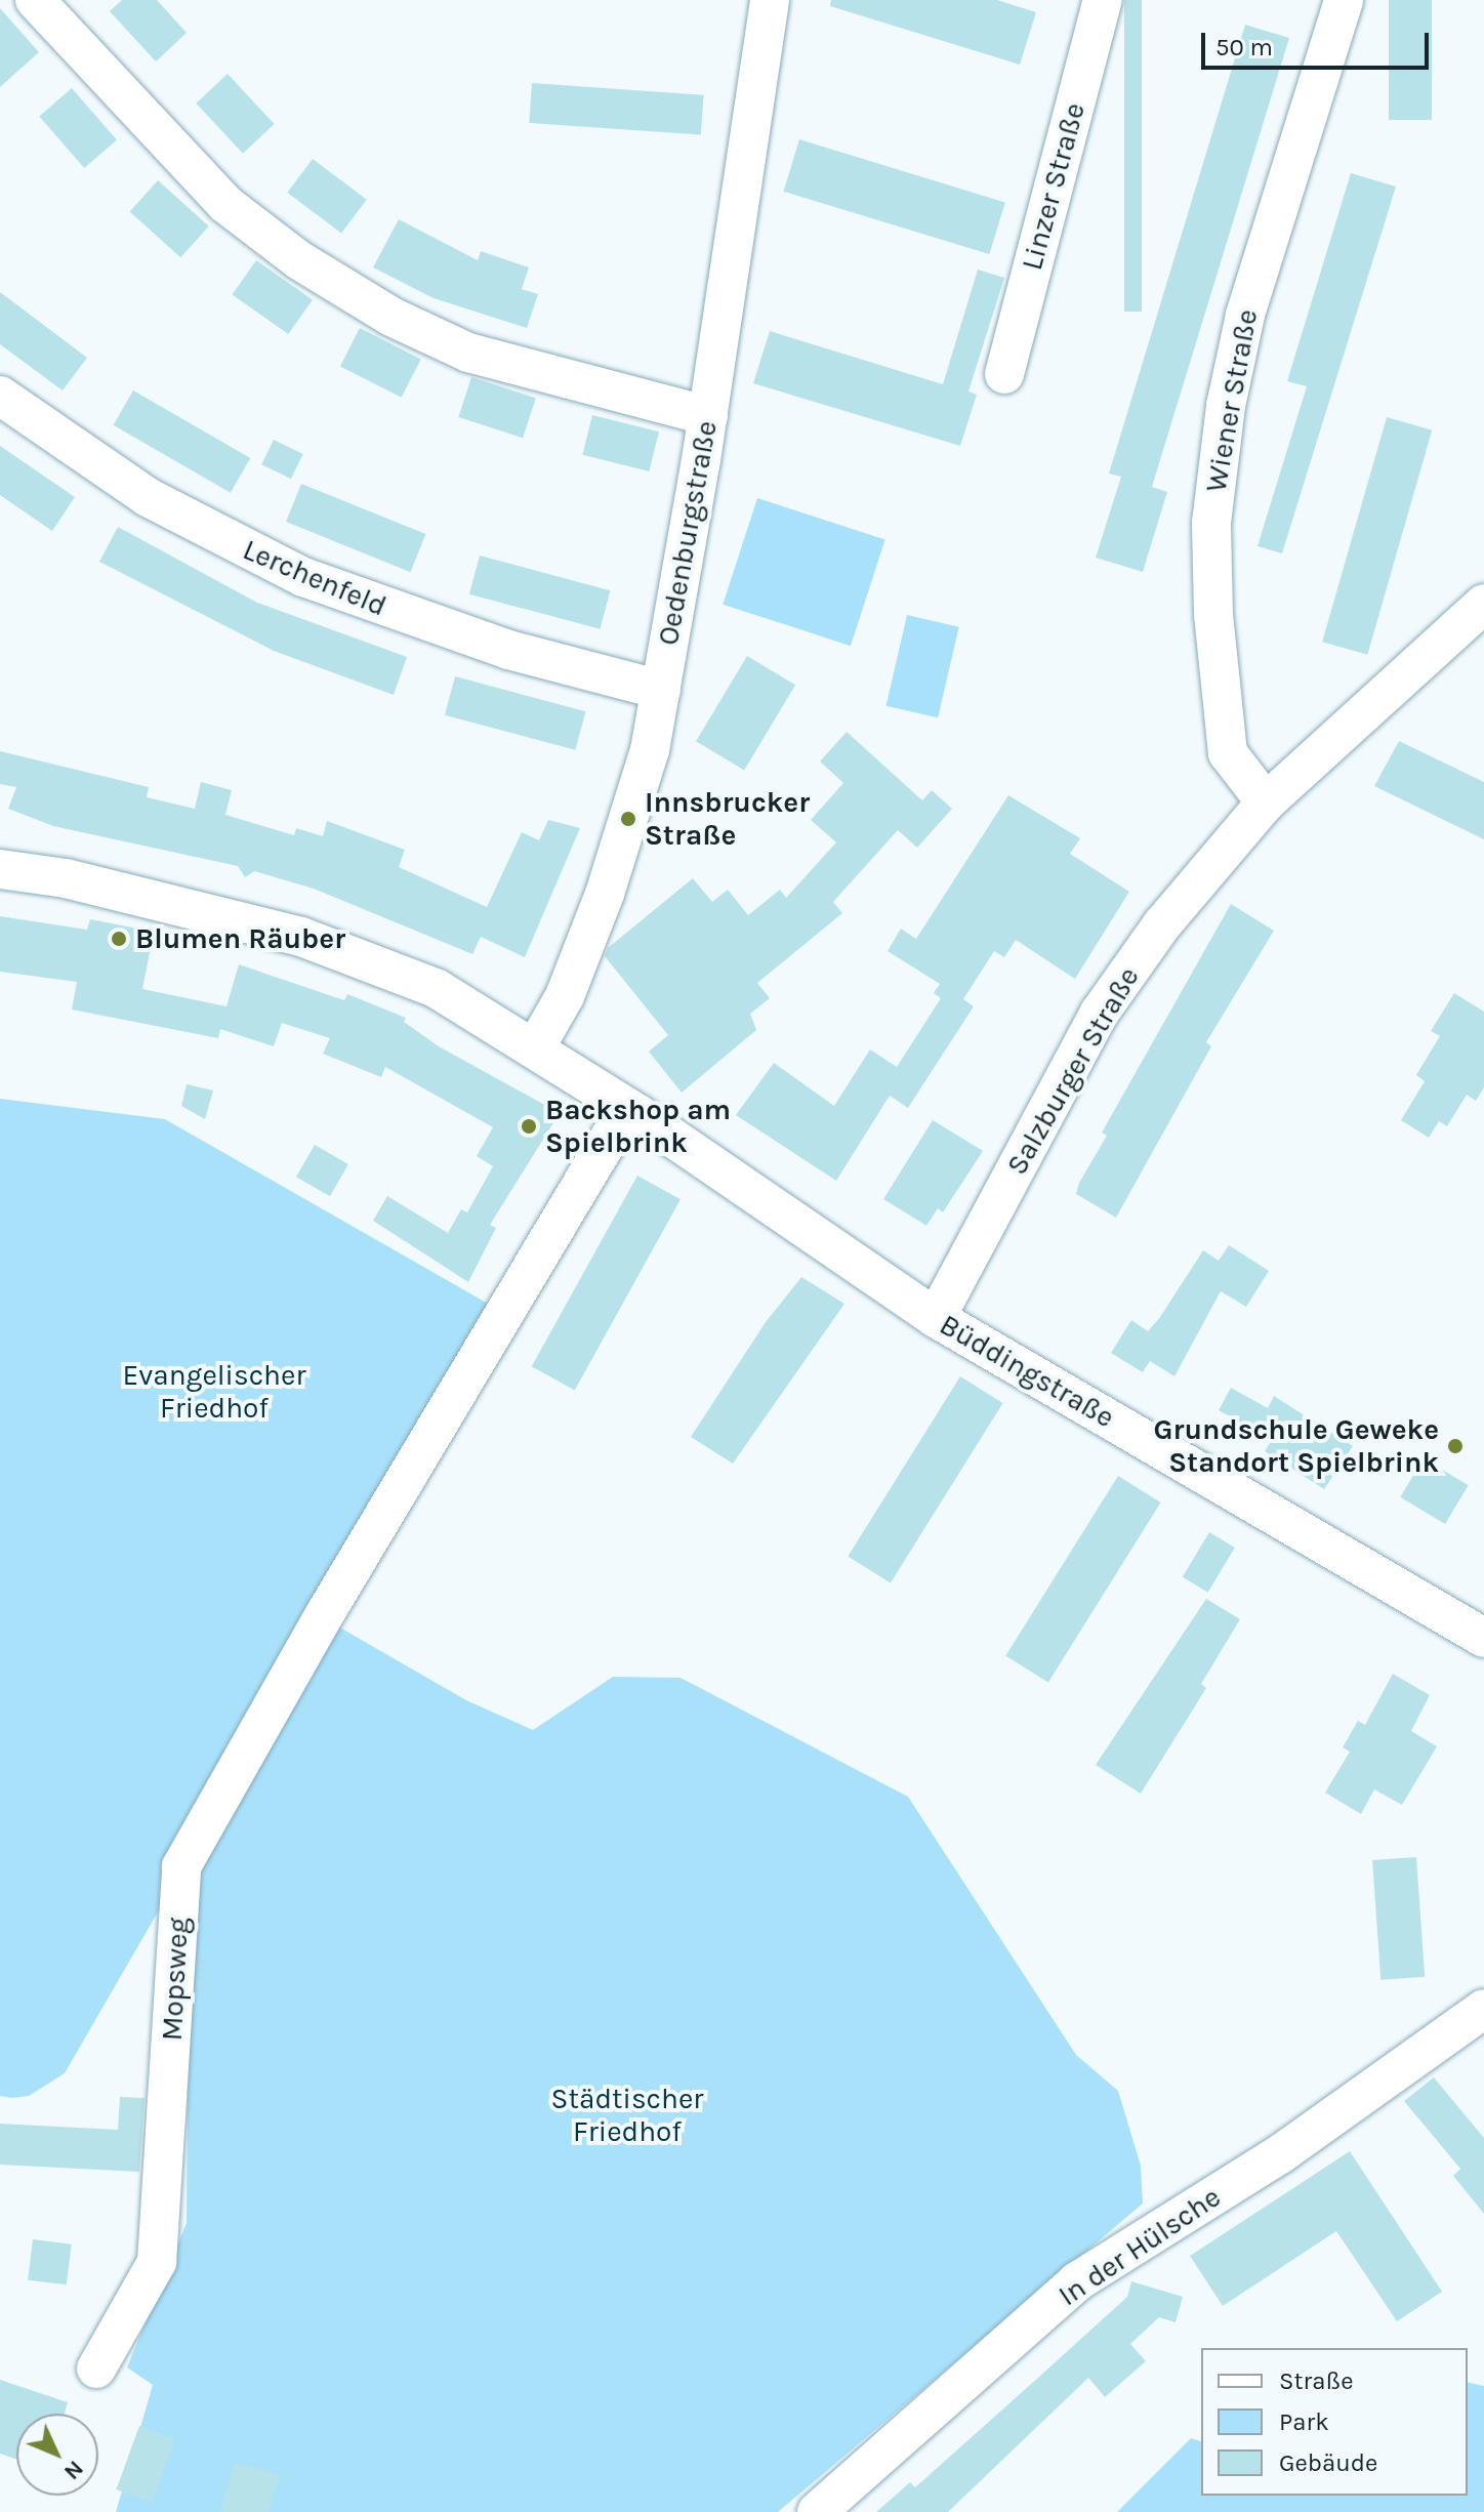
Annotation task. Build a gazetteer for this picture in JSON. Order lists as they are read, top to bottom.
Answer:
{
  "streets": {
    "street": [
      "Linzer Straße",
      "Wiener Straße",
      "Oedenburgstraße",
      "Lerchenfeld",
      "Salzburger Straße",
      "Büddingstraße",
      "Mopsweg",
      "In der Hülsche"
    ]
  },
  "crossings": [
    ["Wiener Straße", "Salzburger Straße"],
    ["Oedenburgstraße", "Lerchenfeld"],
    ["Oedenburgstraße", "Büddingstraße"],
    ["Salzburger Straße", "Büddingstraße"],
    ["Büddingstraße", "Mopsweg"]
  ],
  "parks": ["Evangelischer Friedhof", "Städtischer Friedhof"],
  "places": [
    "Innsbrucker Straße",
    "Blumen Räuber",
    "Backshop am Spielbrink",
    "Grundschule Geweke Standort Spielbrink"
  ],
  "legend": ["Straße", "Park", "Gebäude"],
  "scale_bar": "50 m",
  "north": "bottom right"
}
